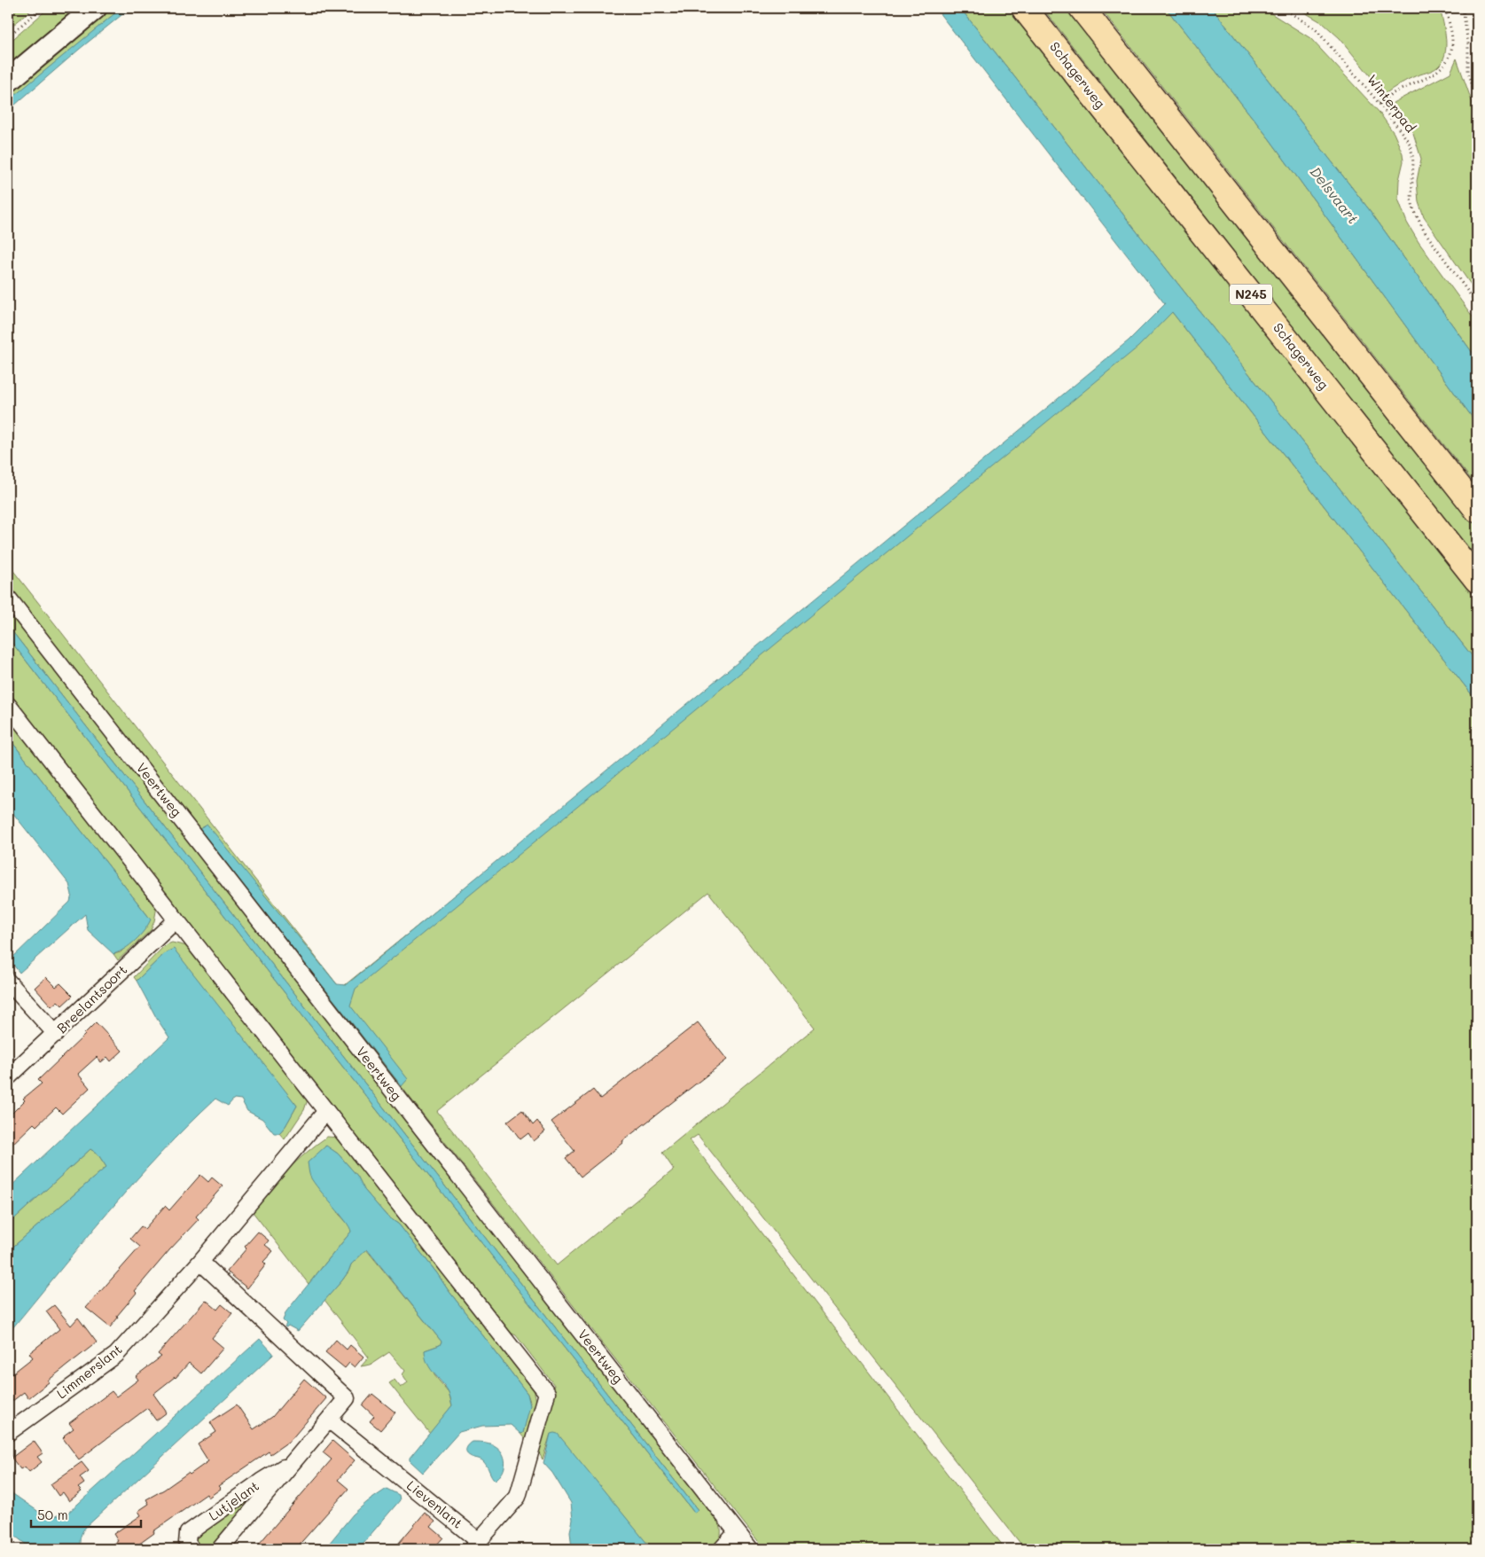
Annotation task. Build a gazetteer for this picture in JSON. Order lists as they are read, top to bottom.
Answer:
{
  "streets": {
    "main road": ["Schagerweg", "N245"],
    "street": [
      "Veertweg",
      "Breelantsoort",
      "Limmerslant",
      "Lutjelant",
      "Lievenlant"
    ],
    "path": ["Winterpad"]
  },
  "crossings": [
    ["Limmerslant", "Lutjelant"],
    ["Lutjelant", "Lievenlant"]
  ],
  "water": ["Delsvaart"],
  "scale_bar": "50 m"
}
